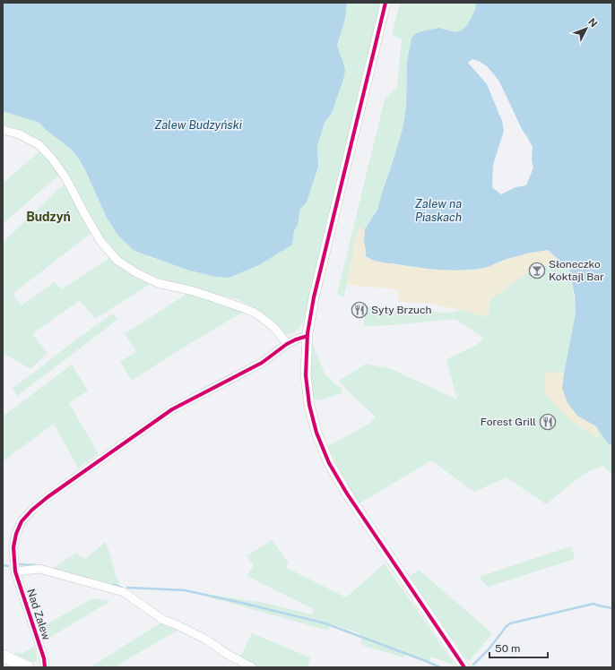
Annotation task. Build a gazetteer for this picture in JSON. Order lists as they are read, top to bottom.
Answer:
{
  "streets": {
    "street": ["Nad Zalew"]
  },
  "districts": ["Budzyń"],
  "water": ["Zalew Budzyński", "Zalew na Piaskach"],
  "places": {
    "bar": ["Słoneczko Koktajl Bar"],
    "restaurant": ["Syty Brzuch", "Forest Grill"]
  },
  "scale_bar": "50 m",
  "north": "top right"
}
